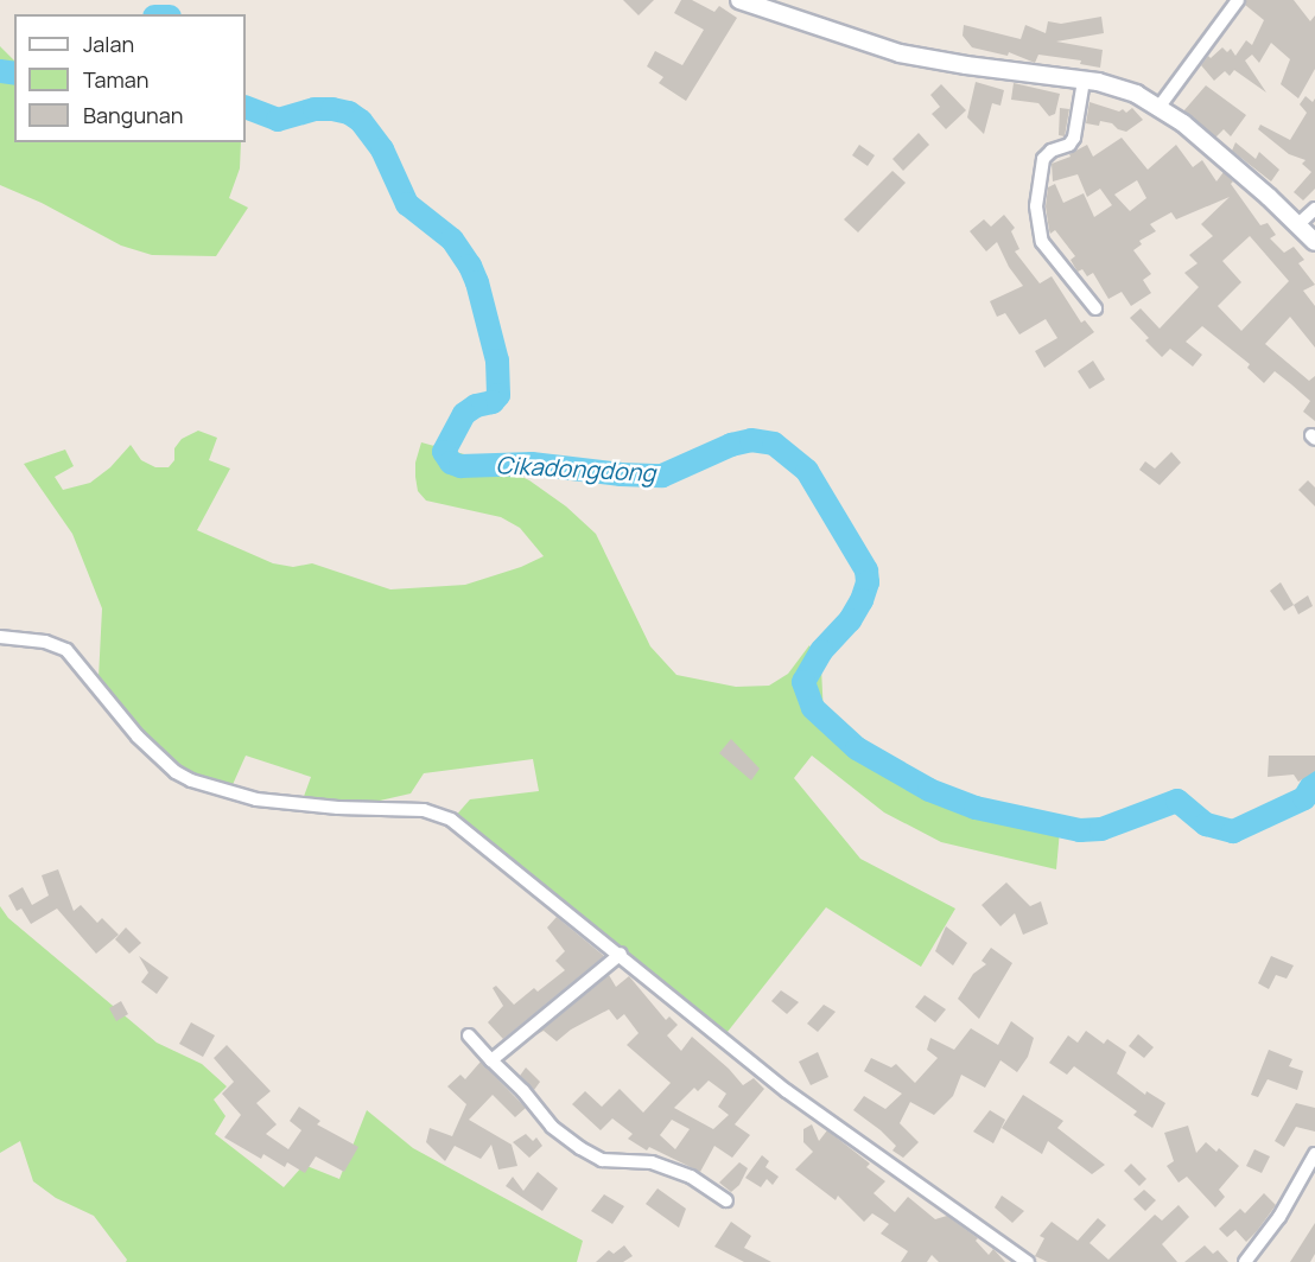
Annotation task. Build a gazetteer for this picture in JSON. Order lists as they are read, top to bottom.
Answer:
{
  "water": ["Cikadongdong"],
  "legend": ["Jalan", "Taman", "Bangunan"]
}
